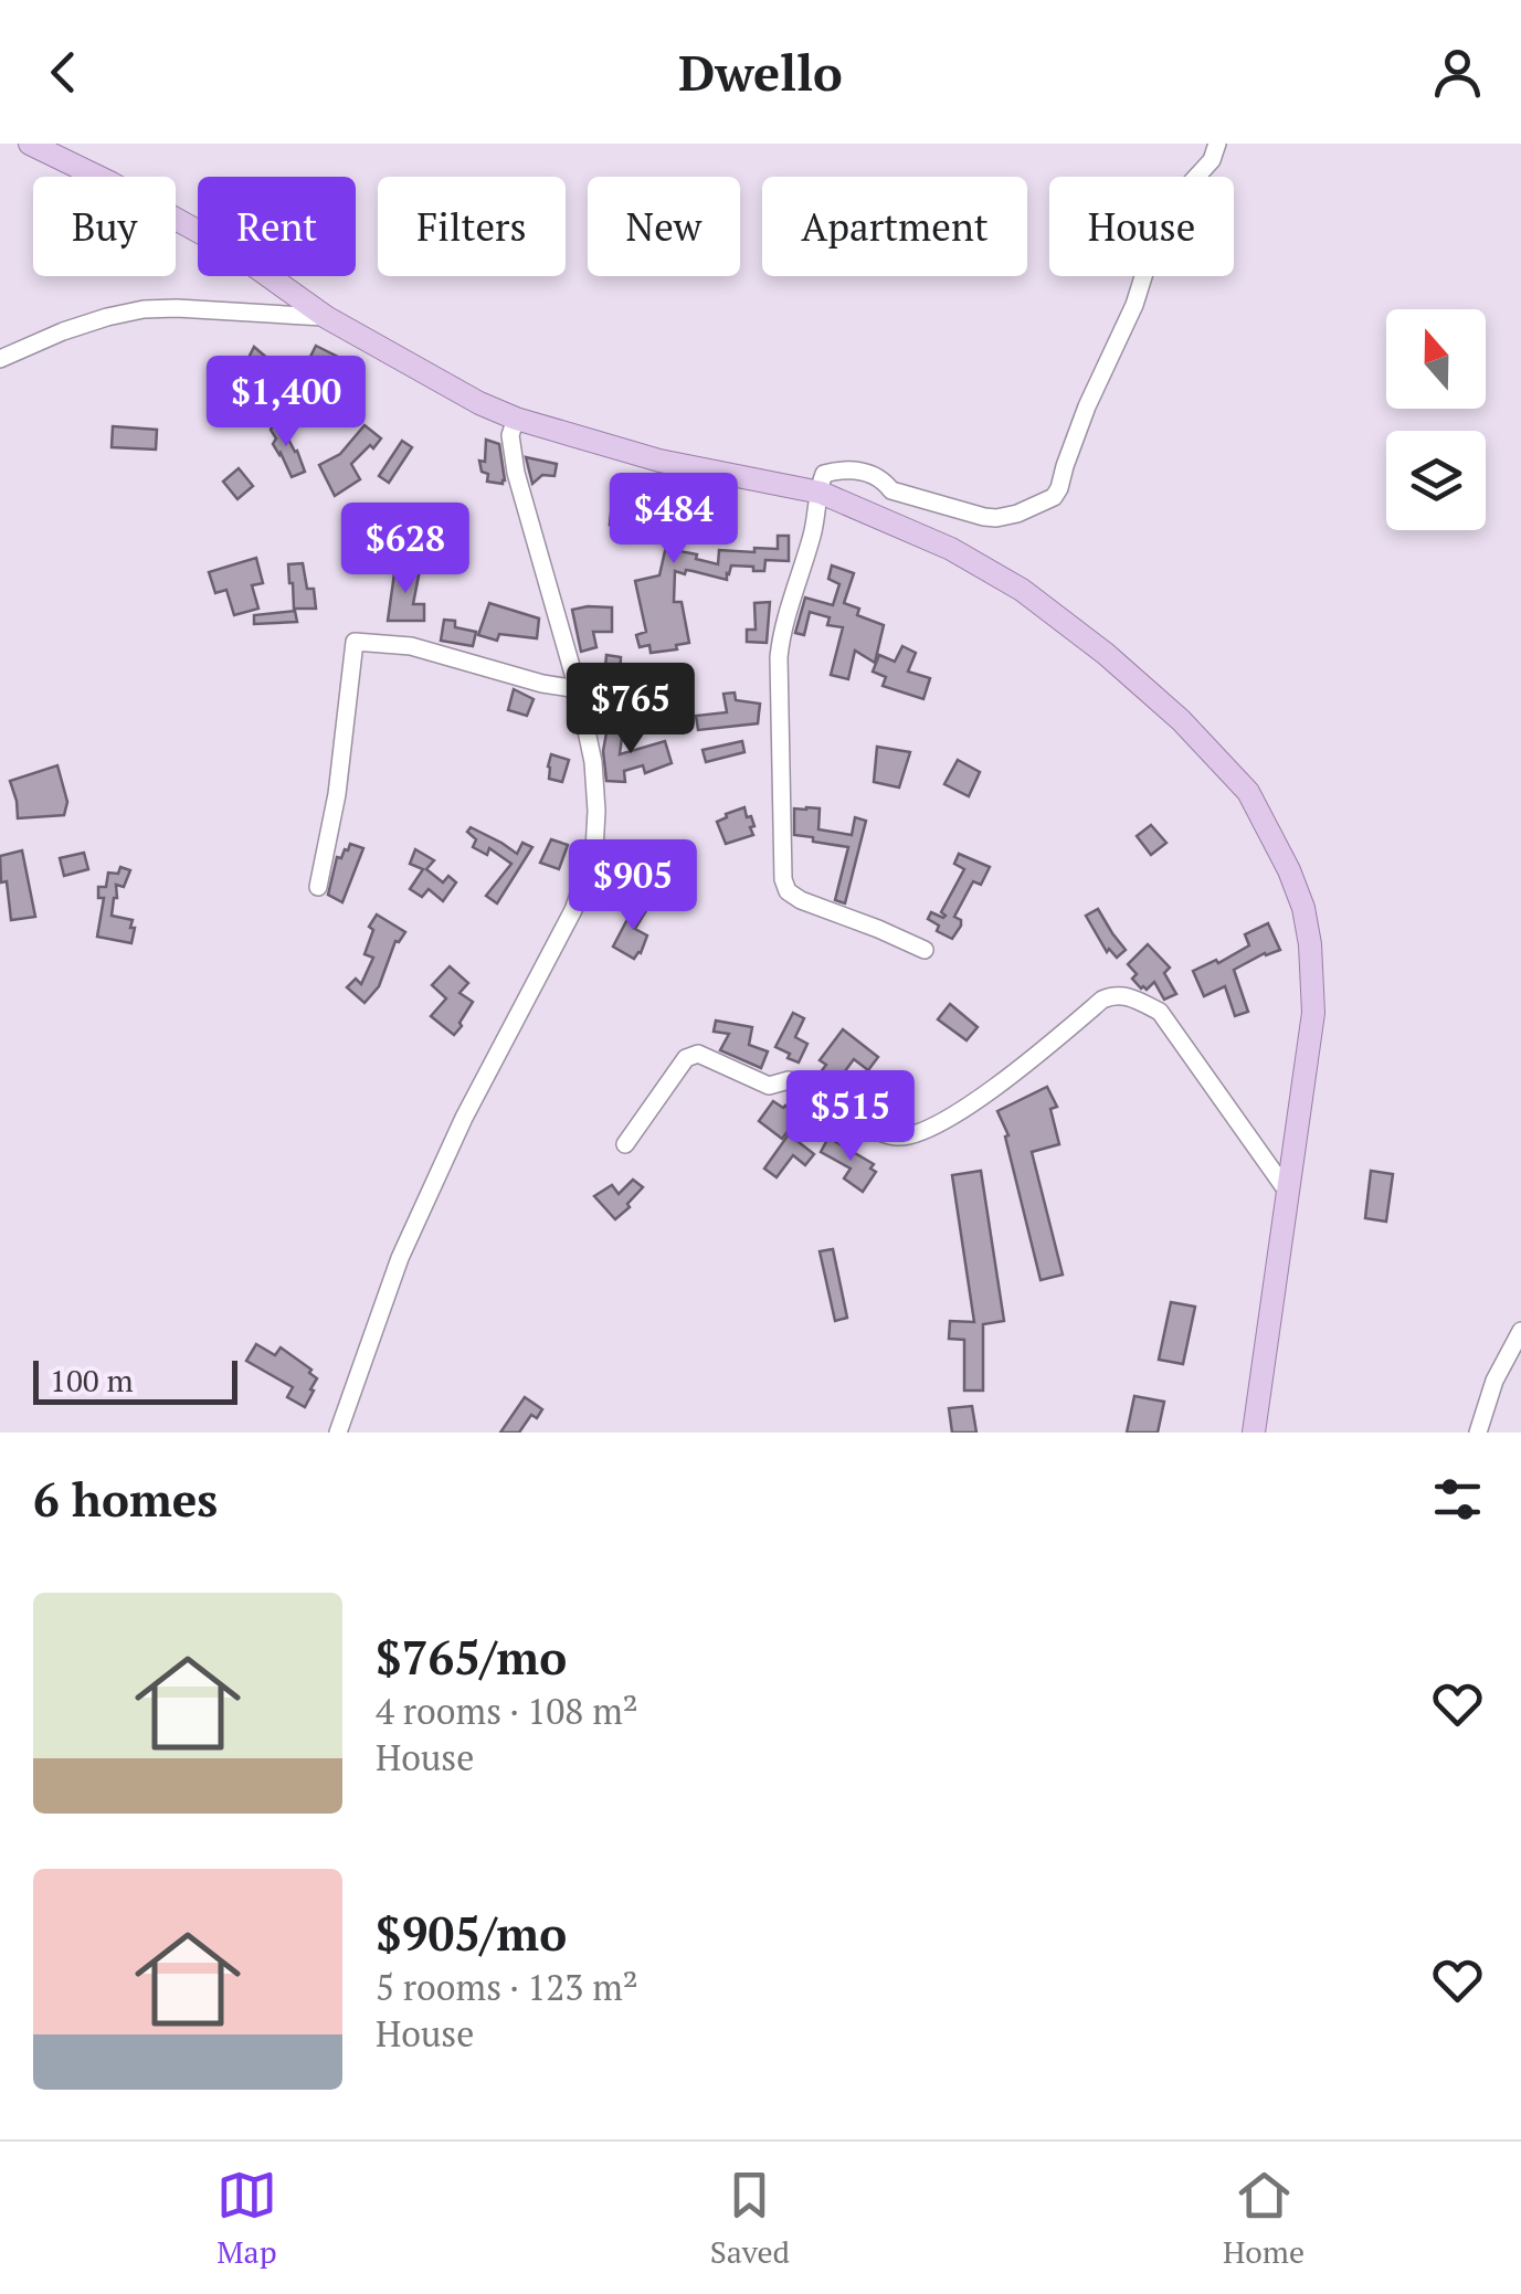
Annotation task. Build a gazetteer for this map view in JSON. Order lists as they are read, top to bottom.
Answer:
{
  "scale_bar": "100 m",
  "north": "top",
  "page": {
    "header": "Dwello",
    "chip": [
      "Buy",
      "Rent",
      "Filters",
      "New",
      "Apartment",
      "House"
    ],
    "price": [
      "$1,400",
      "$484",
      "$628",
      "$765",
      "$905",
      "$515"
    ],
    "scale": "100 m",
    "heading": "6 homes",
    "list": [
      {
        "name": "$765/mo",
        "note": "4 rooms · 108 m² · House"
      },
      {
        "name": "$905/mo",
        "note": "5 rooms · 123 m² · House"
      }
    ],
    "tabs": ["Map", "Saved", "Home"]
  }
}
